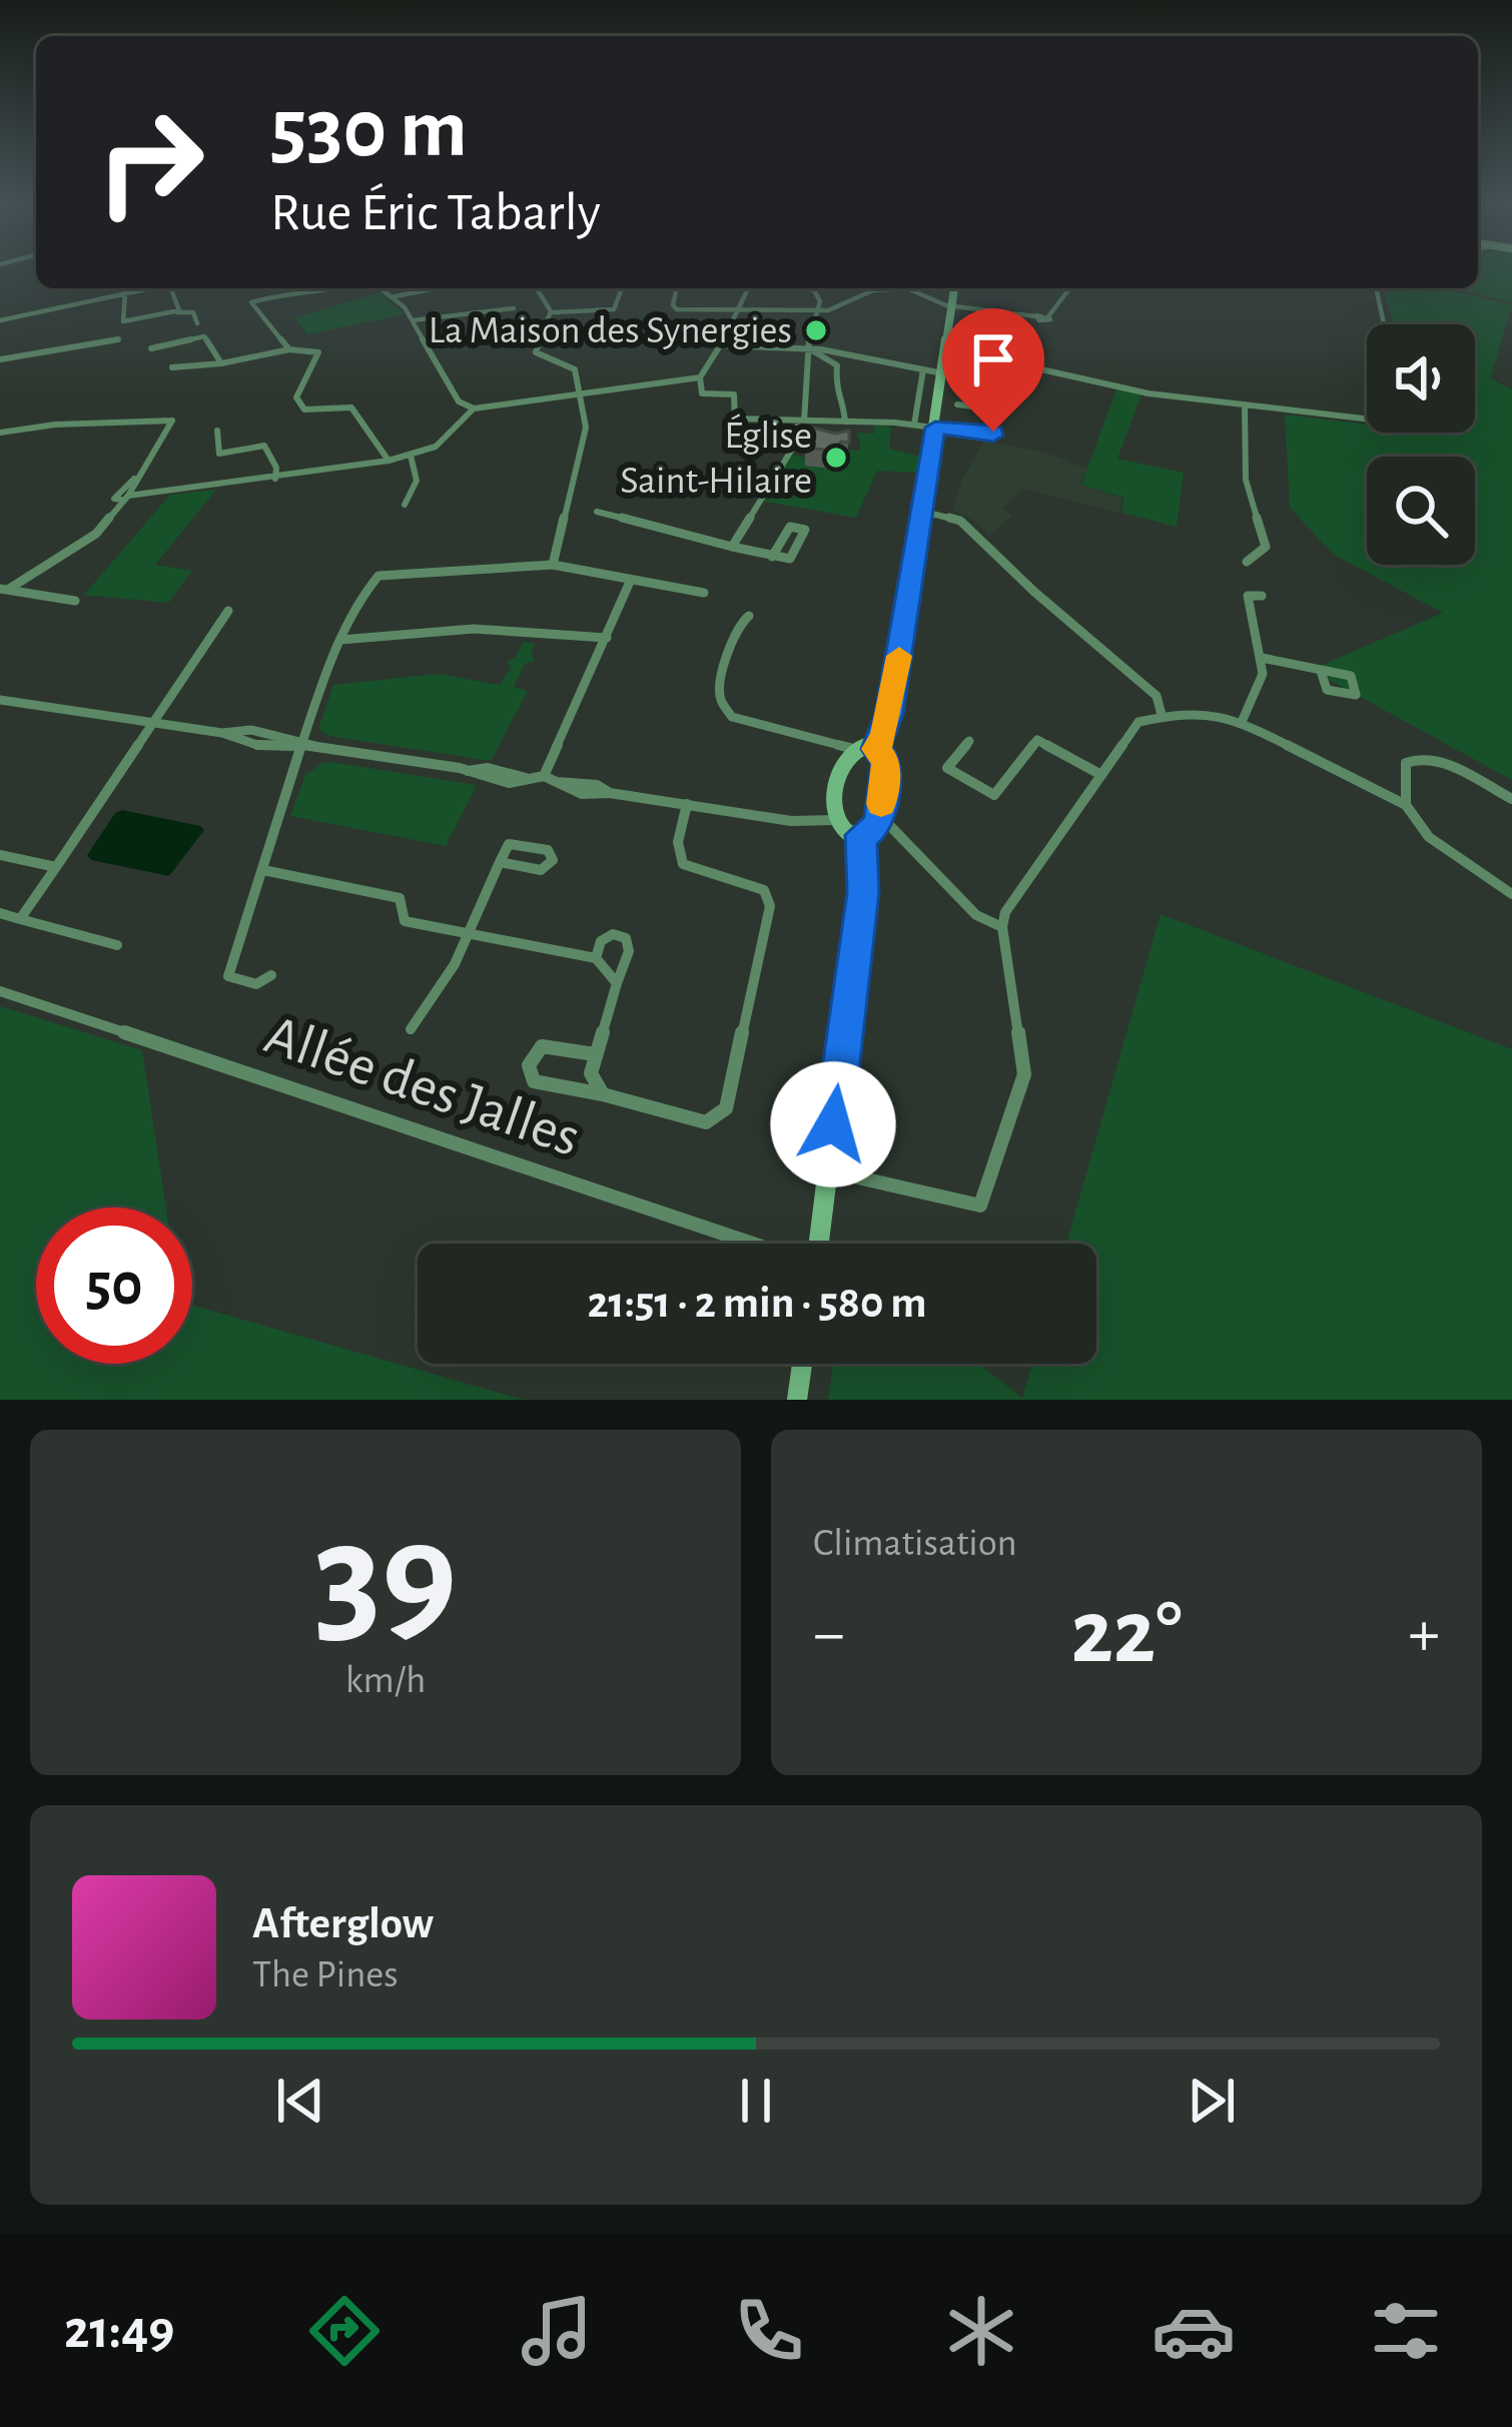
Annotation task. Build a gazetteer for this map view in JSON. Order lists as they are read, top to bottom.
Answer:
{
  "streets": {
    "street": ["Allée des Jalles"]
  },
  "places": ["La Maison des Synergies", "Église Saint-Hilaire"],
  "page": {
    "turn": ["530 m", "Rue Éric Tabarly"],
    "limit": "50",
    "trip": "21:51 · 2 min · 580 m",
    "tile": [
      ["39", "km/h"],
      "Climatisation"
    ],
    "heat": ["−", "22°", "+"],
    "song": ["Afterglow", "The Pines"],
    "tabs": "21:49"
  }
}
